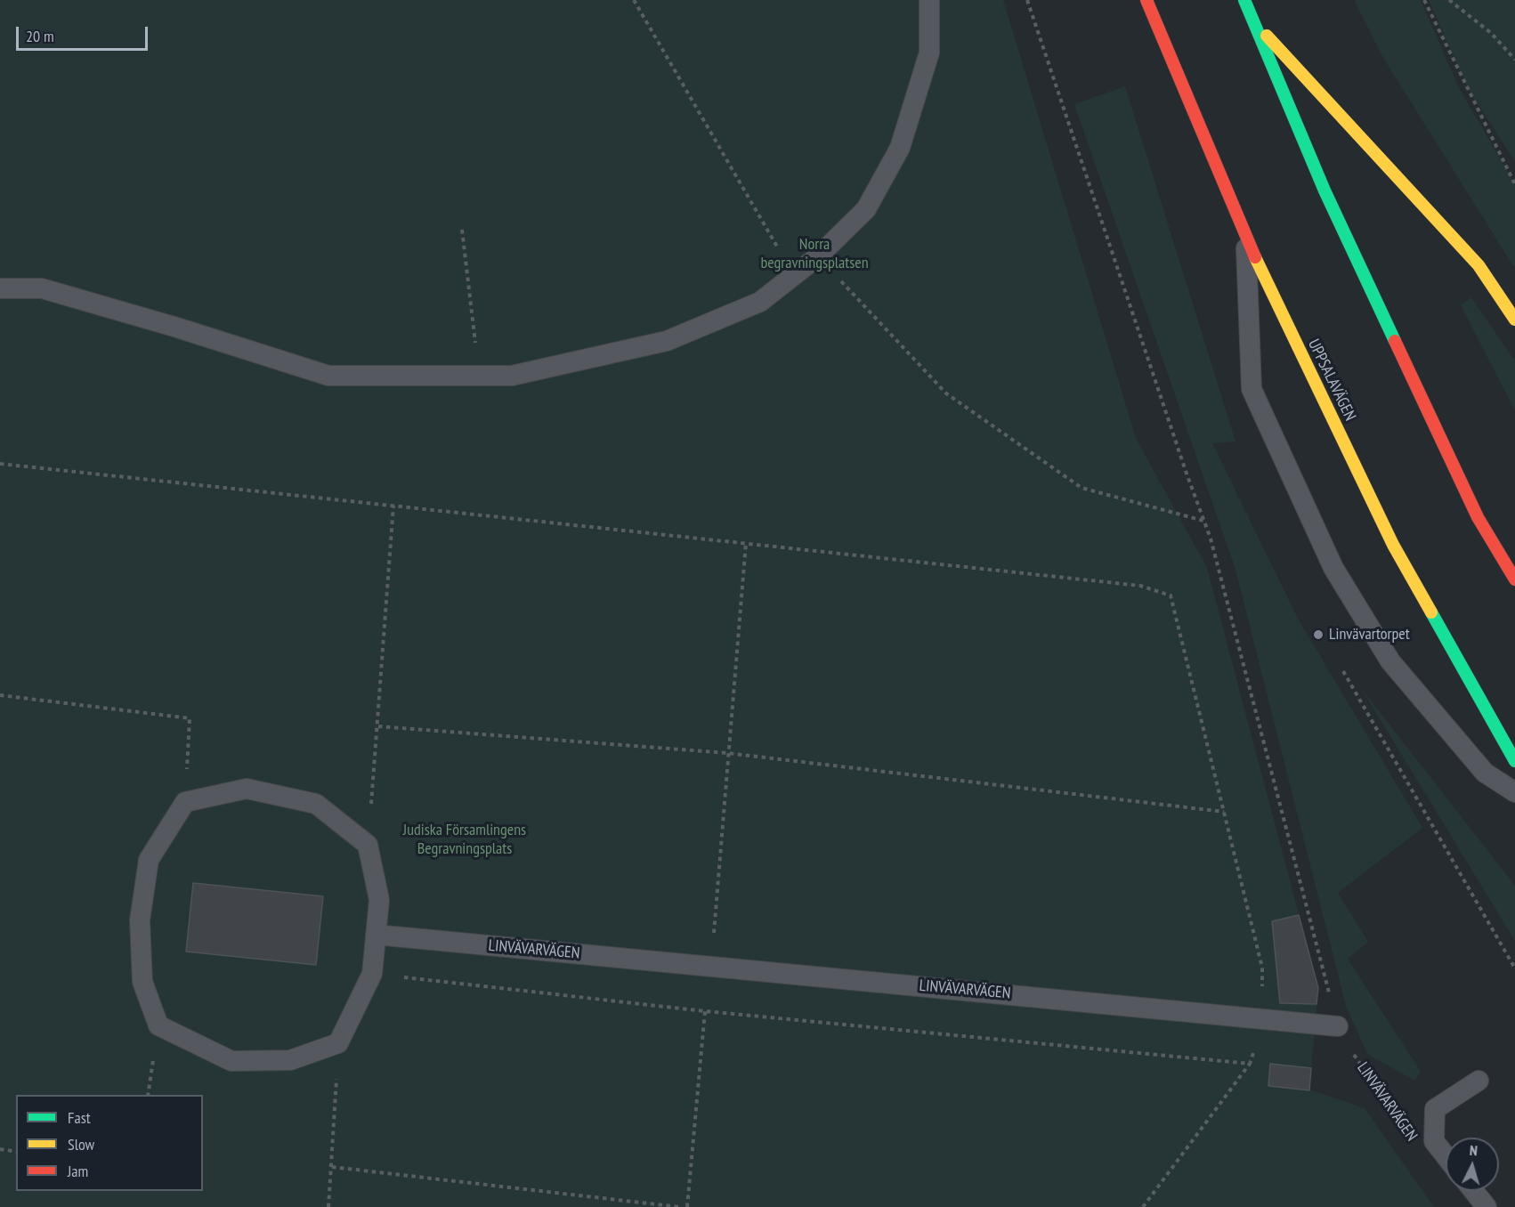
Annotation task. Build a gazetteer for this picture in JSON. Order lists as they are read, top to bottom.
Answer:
{
  "streets": {
    "highway": ["UPPSALAVÄGEN"],
    "lane": ["LINVÄVARVÄGEN"]
  },
  "parks": ["Norra begravningsplatsen", "Judiska Församlingens Begravningsplats"],
  "places": ["Linvävartorpet"],
  "legend": ["Fast", "Slow", "Jam"],
  "scale_bar": "20 m",
  "north": "top"
}
